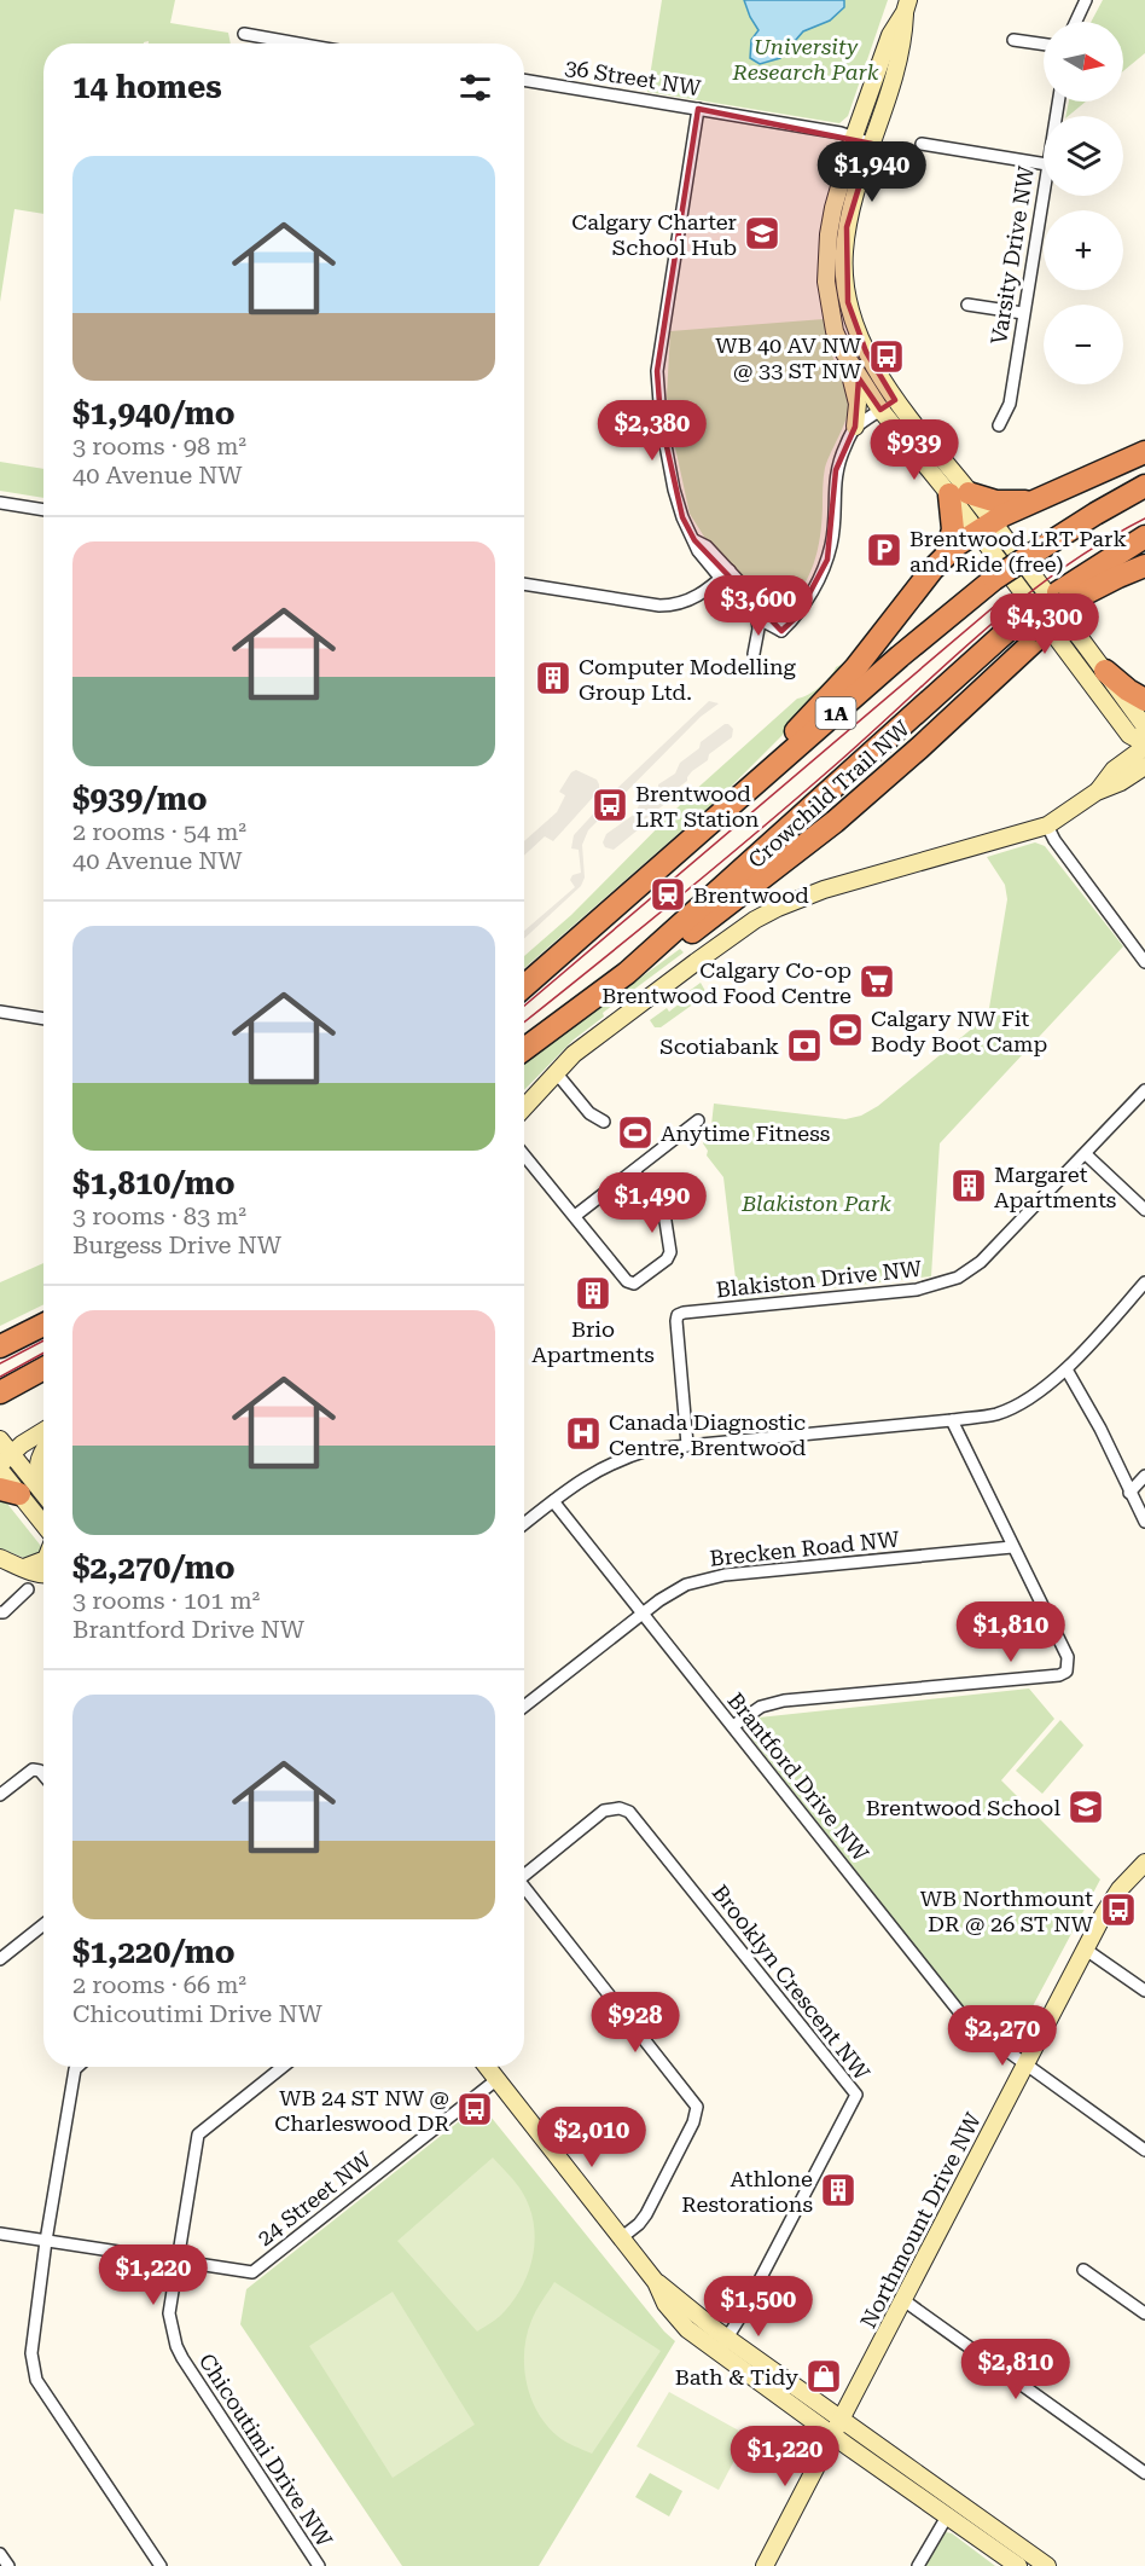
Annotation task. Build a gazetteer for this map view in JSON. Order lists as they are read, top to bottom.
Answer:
{
  "streets": {
    "highway": ["1A", "Crowchild Trail NW"],
    "street": [
      "36 Street NW",
      "Varsity Drive NW",
      "Blakiston Drive NW",
      "Brecken Road NW",
      "Brantford Drive NW",
      "Brooklyn Crescent NW",
      "24 Street NW",
      "Northmount Drive NW",
      "Chicoutimi Drive NW"
    ]
  },
  "crossings": [
    ["Brecken Road NW", "Brantford Drive NW"],
    ["Brantford Drive NW", "Northmount Drive NW"],
    ["24 Street NW", "Chicoutimi Drive NW"]
  ],
  "parks": ["University Research Park", "Blakiston Park"],
  "places": {
    "school or university": ["Calgary Charter School Hub", "Brentwood School"],
    "bus stop": [
      "WB 40 AV NW @ 33 ST NW",
      "Brentwood LRT Station",
      "WB Northmount DR @ 26 ST NW",
      "WB 24 ST NW @ Charleswood DR"
    ],
    "parking": ["Brentwood LRT Park and Ride (free)"],
    "building": [
      "Computer Modelling Group Ltd.",
      "Margaret Apartments",
      "Brio Apartments",
      "Athlone Restorations"
    ],
    "station": ["Brentwood"],
    "supermarket": ["Calgary Co-op Brentwood Food Centre"],
    "sports": ["Calgary NW Fit Body Boot Camp", "Anytime Fitness"],
    "bank": ["Scotiabank"],
    "hospital": ["Canada Diagnostic Centre, Brentwood"],
    "shop": ["Bath & Tidy"]
  },
  "north": "right",
  "page": {
    "map_buttons": ["+", "−"],
    "heading": "14 homes",
    "list": [
      {
        "name": "$1,940/mo",
        "note": "3 rooms · 98 m² · 40 Avenue NW"
      },
      {
        "name": "$939/mo",
        "note": "2 rooms · 54 m² · 40 Avenue NW"
      },
      {
        "name": "$1,810/mo",
        "note": "3 rooms · 83 m² · Burgess Drive NW"
      },
      {
        "name": "$2,270/mo",
        "note": "3 rooms · 101 m² · Brantford Drive NW"
      },
      {
        "name": "$1,220/mo",
        "note": "2 rooms · 66 m² · Chicoutimi Drive NW"
      }
    ],
    "price": [
      "$1,940",
      "$2,380",
      "$939",
      "$3,600",
      "$4,300",
      "$1,490",
      "$1,810",
      "$928",
      "$2,270",
      "$2,010",
      "$1,220",
      "$1,500",
      "$2,810",
      "$1,220"
    ]
  }
}
